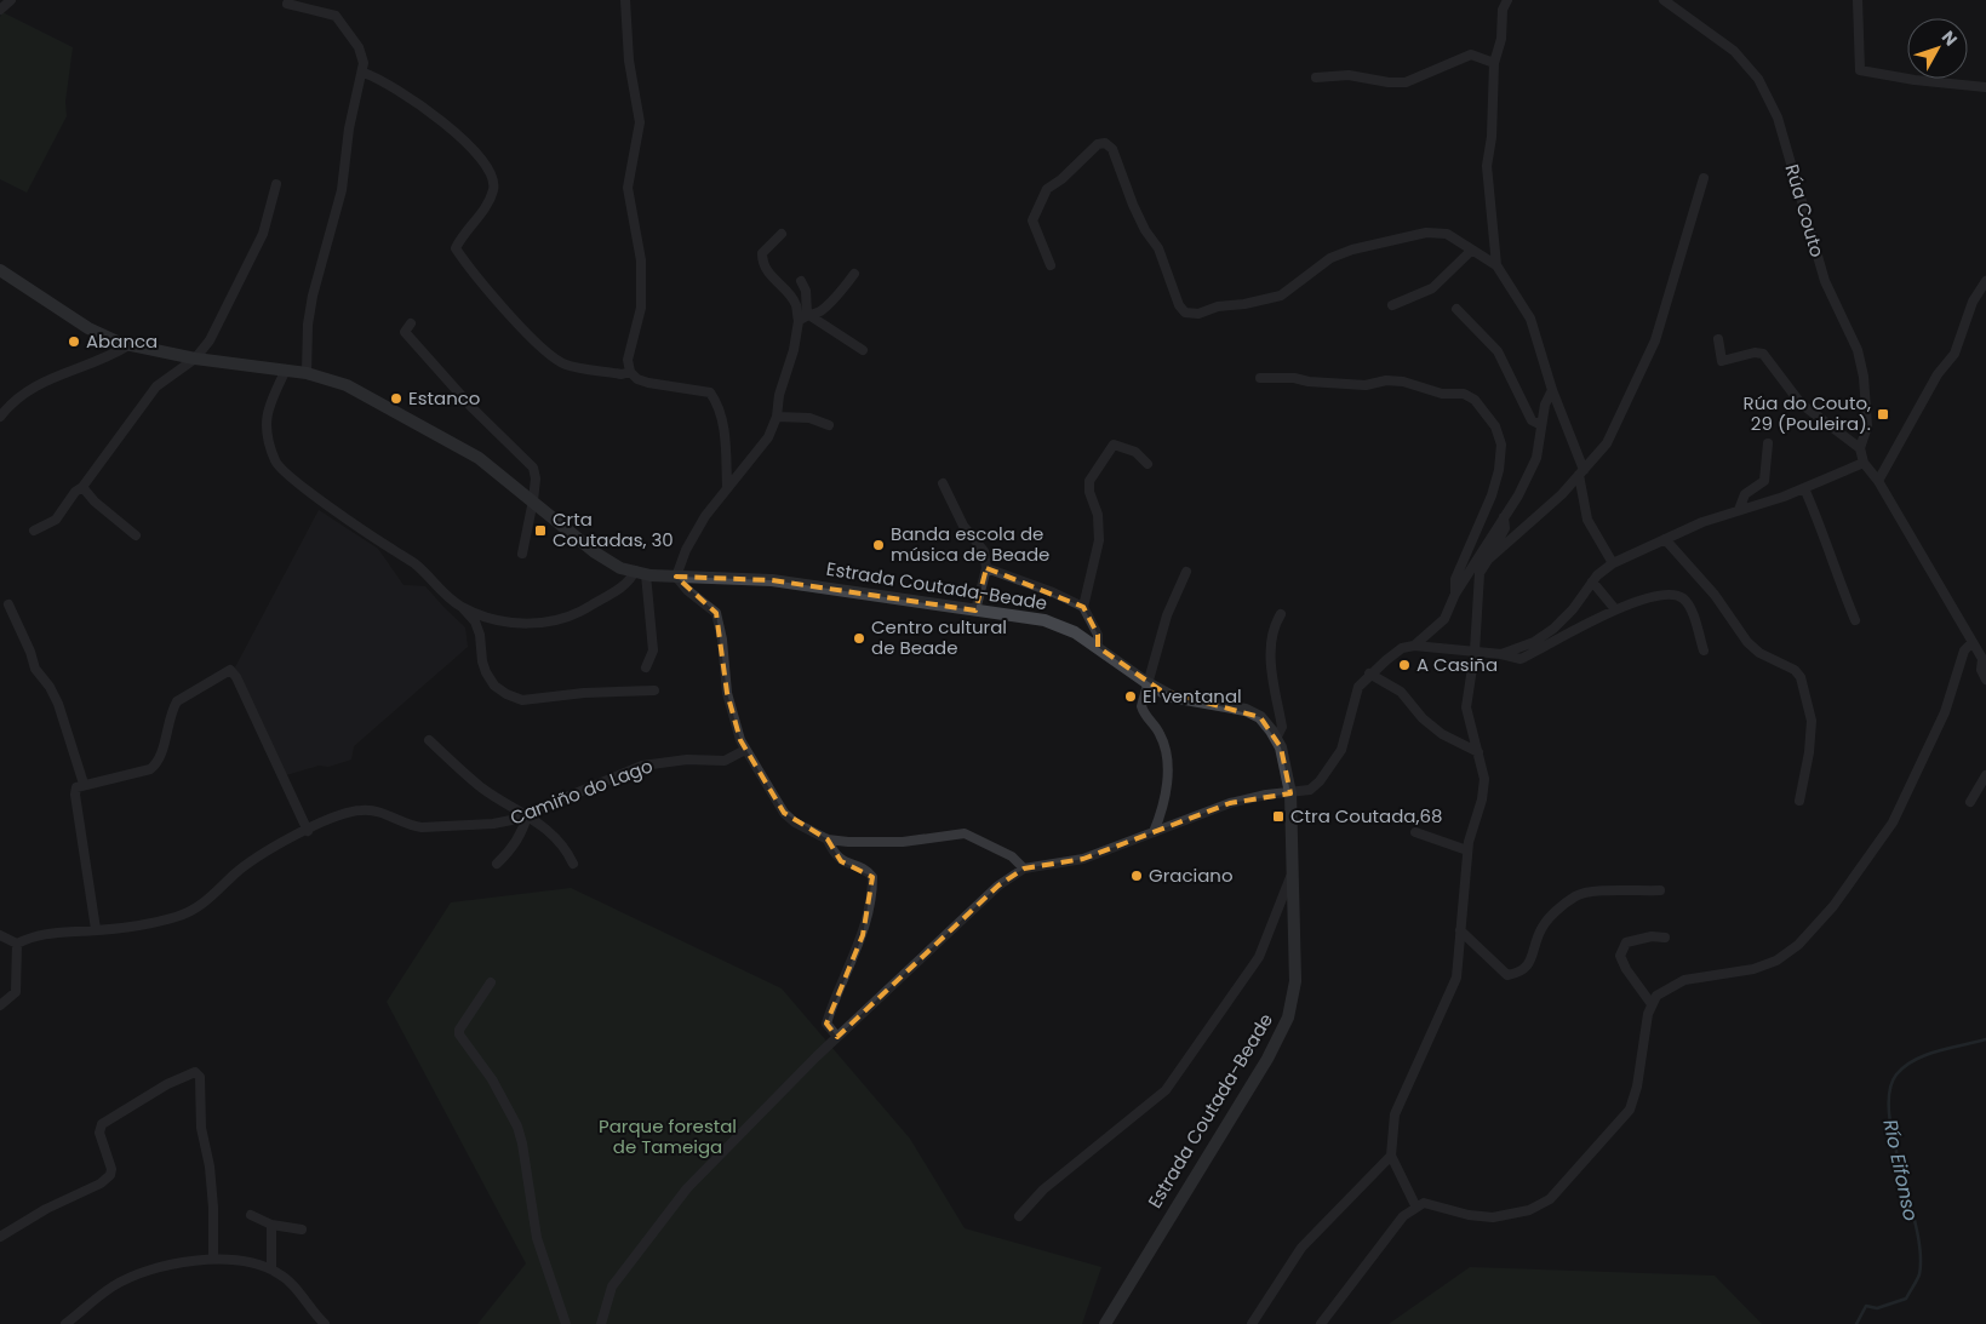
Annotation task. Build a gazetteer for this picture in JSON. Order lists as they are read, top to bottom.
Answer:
{
  "streets": {
    "street": ["Rúa Couto", "Estrada Coutada-Beade", "Camiño do Lago"]
  },
  "water": ["Río Eifonso"],
  "parks": ["Parque forestal de Tameiga"],
  "places": {
    "other": [
      "Abanca",
      "Estanco",
      "Banda escola de música de Beade",
      "Centro cultural de Beade",
      "A Casiña",
      "El ventanal",
      "Graciano"
    ],
    "transit": ["Rúa do Couto, 29 (Pouleira).", "Crta Coutadas, 30", "Ctra Coutada,68"]
  },
  "north": "top right"
}
